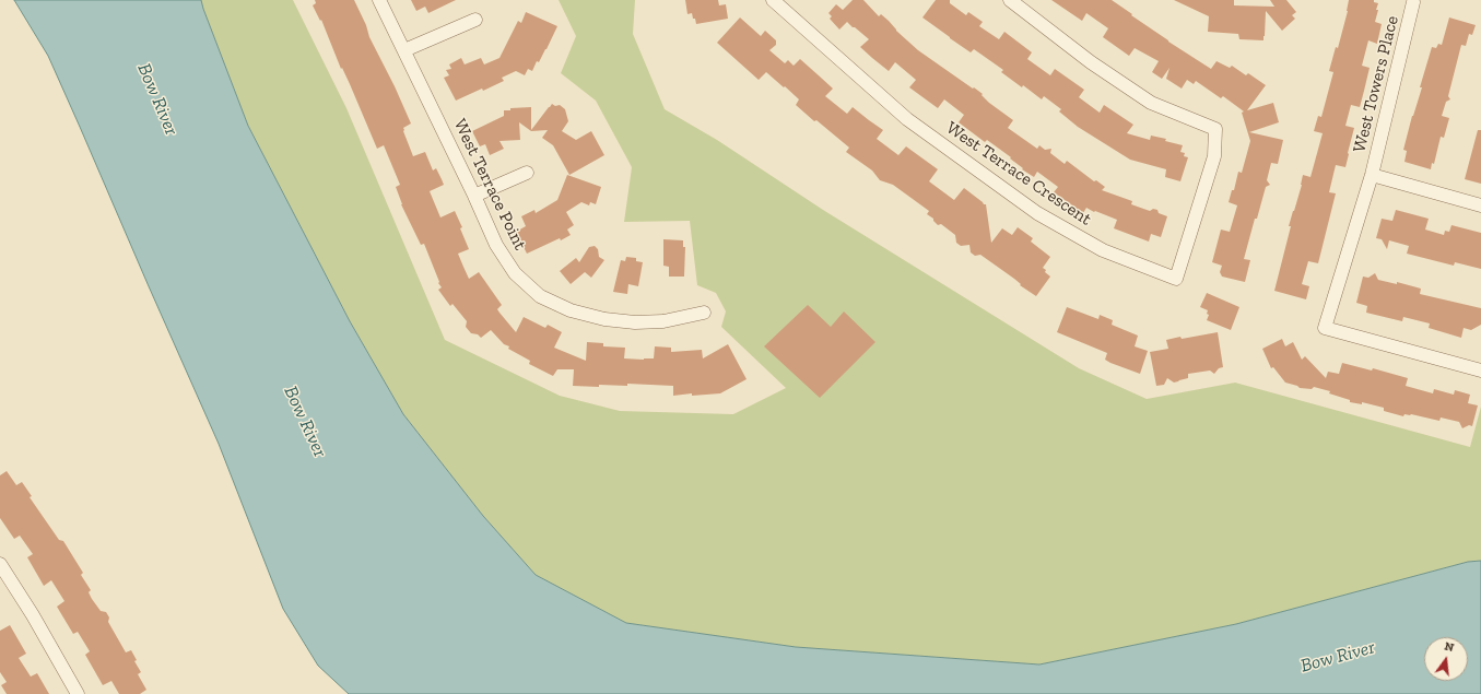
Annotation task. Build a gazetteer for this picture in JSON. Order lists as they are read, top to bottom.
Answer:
{
  "streets": {
    "street": ["West Towers Place", "West Terrace Crescent", "West Terrace Point"]
  },
  "water": ["Bow River"],
  "north": "top"
}
